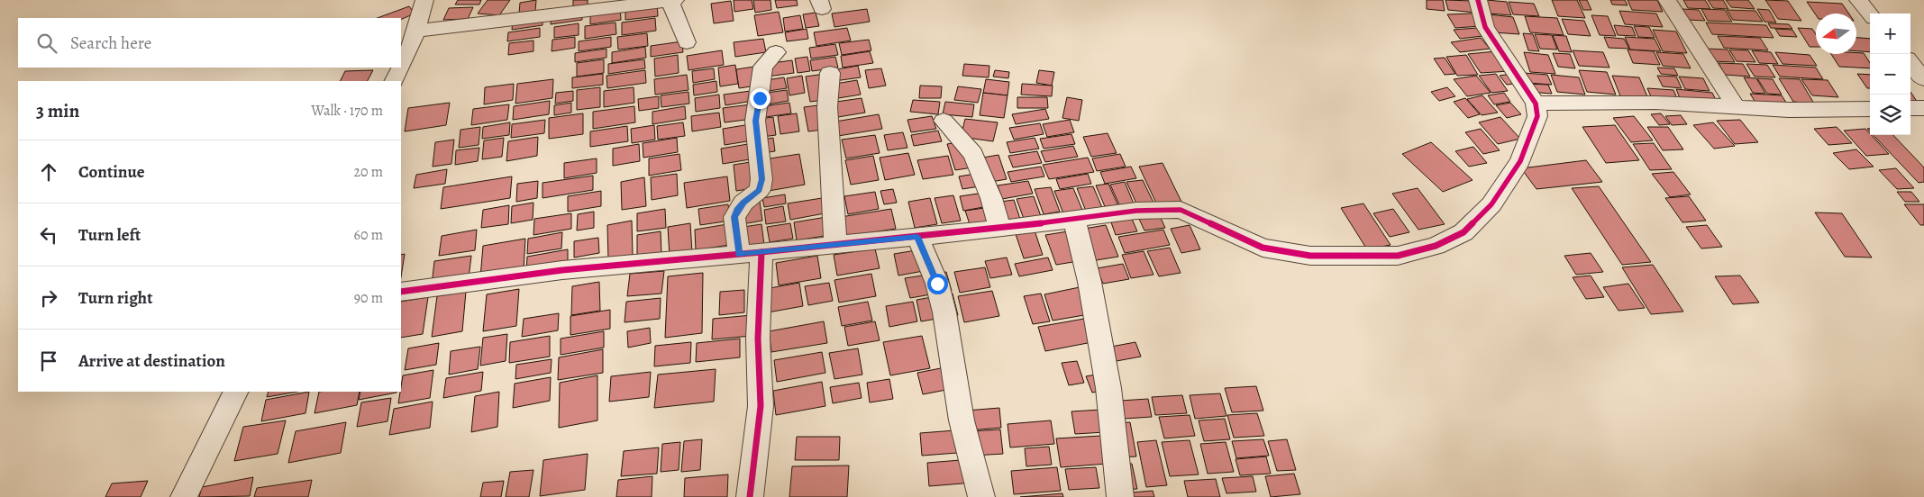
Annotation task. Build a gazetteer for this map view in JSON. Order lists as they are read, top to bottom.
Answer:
{
  "north": "left",
  "page": {
    "map_buttons": ["+", "−"],
    "search": "Search here",
    "heading": ["3 min", "Walk · 170 m"],
    "list": [
      ["Continue", "20 m"],
      ["Turn left", "60 m"],
      ["Turn right", "90 m"],
      "Arrive at destination"
    ]
  }
}
